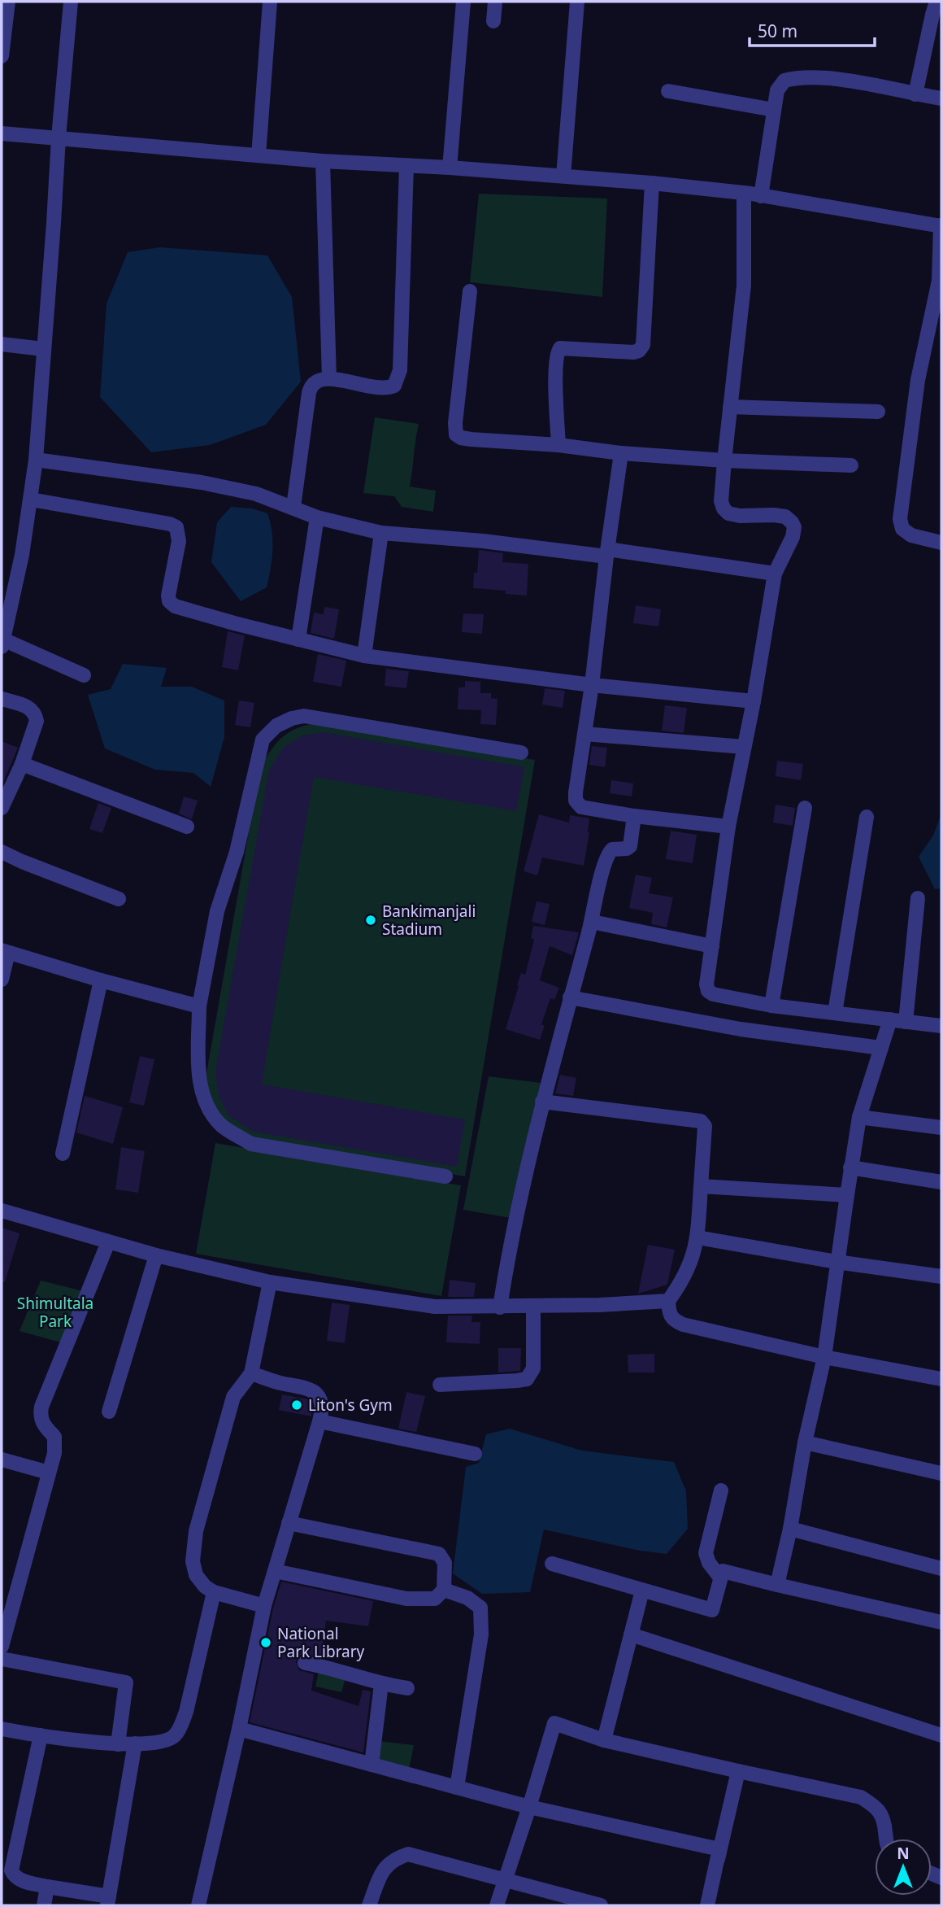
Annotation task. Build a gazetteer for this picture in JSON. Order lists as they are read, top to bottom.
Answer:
{
  "parks": ["Shimultala Park"],
  "places": ["Bankimanjali Stadium", "Liton's Gym", "National Park Library"],
  "scale_bar": "50 m",
  "north": "top"
}
